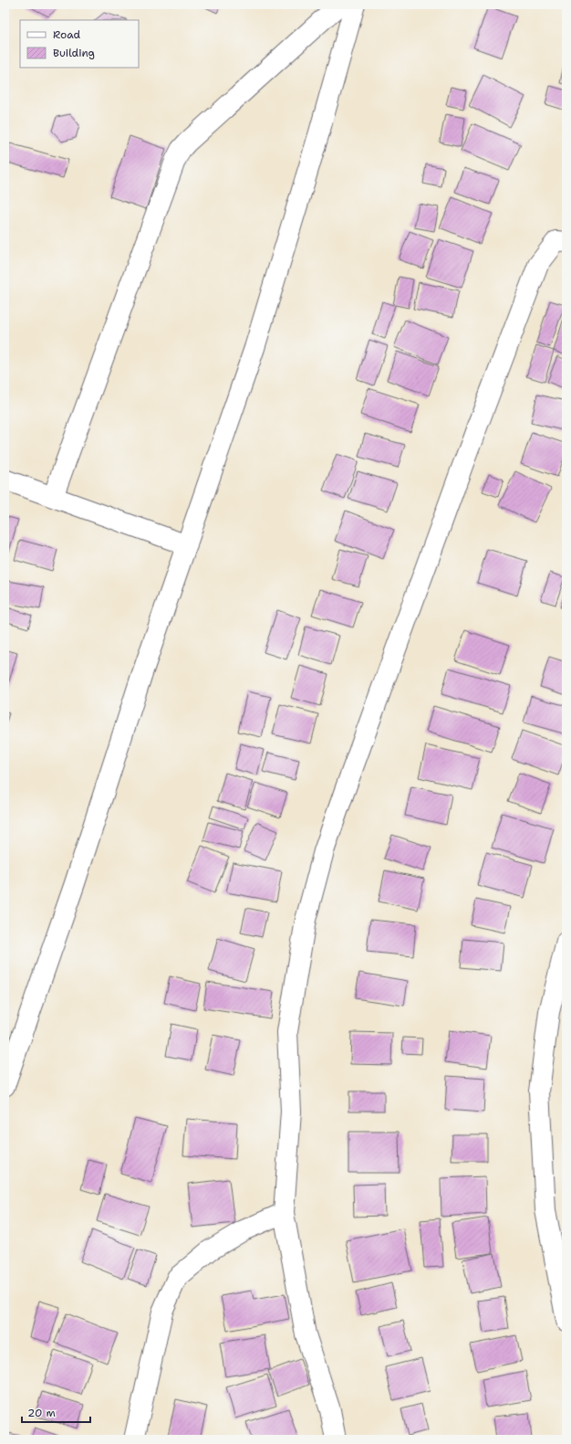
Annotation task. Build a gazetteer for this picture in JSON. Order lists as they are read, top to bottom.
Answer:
{
  "legend": ["Road", "Building"],
  "scale_bar": "20 m"
}
